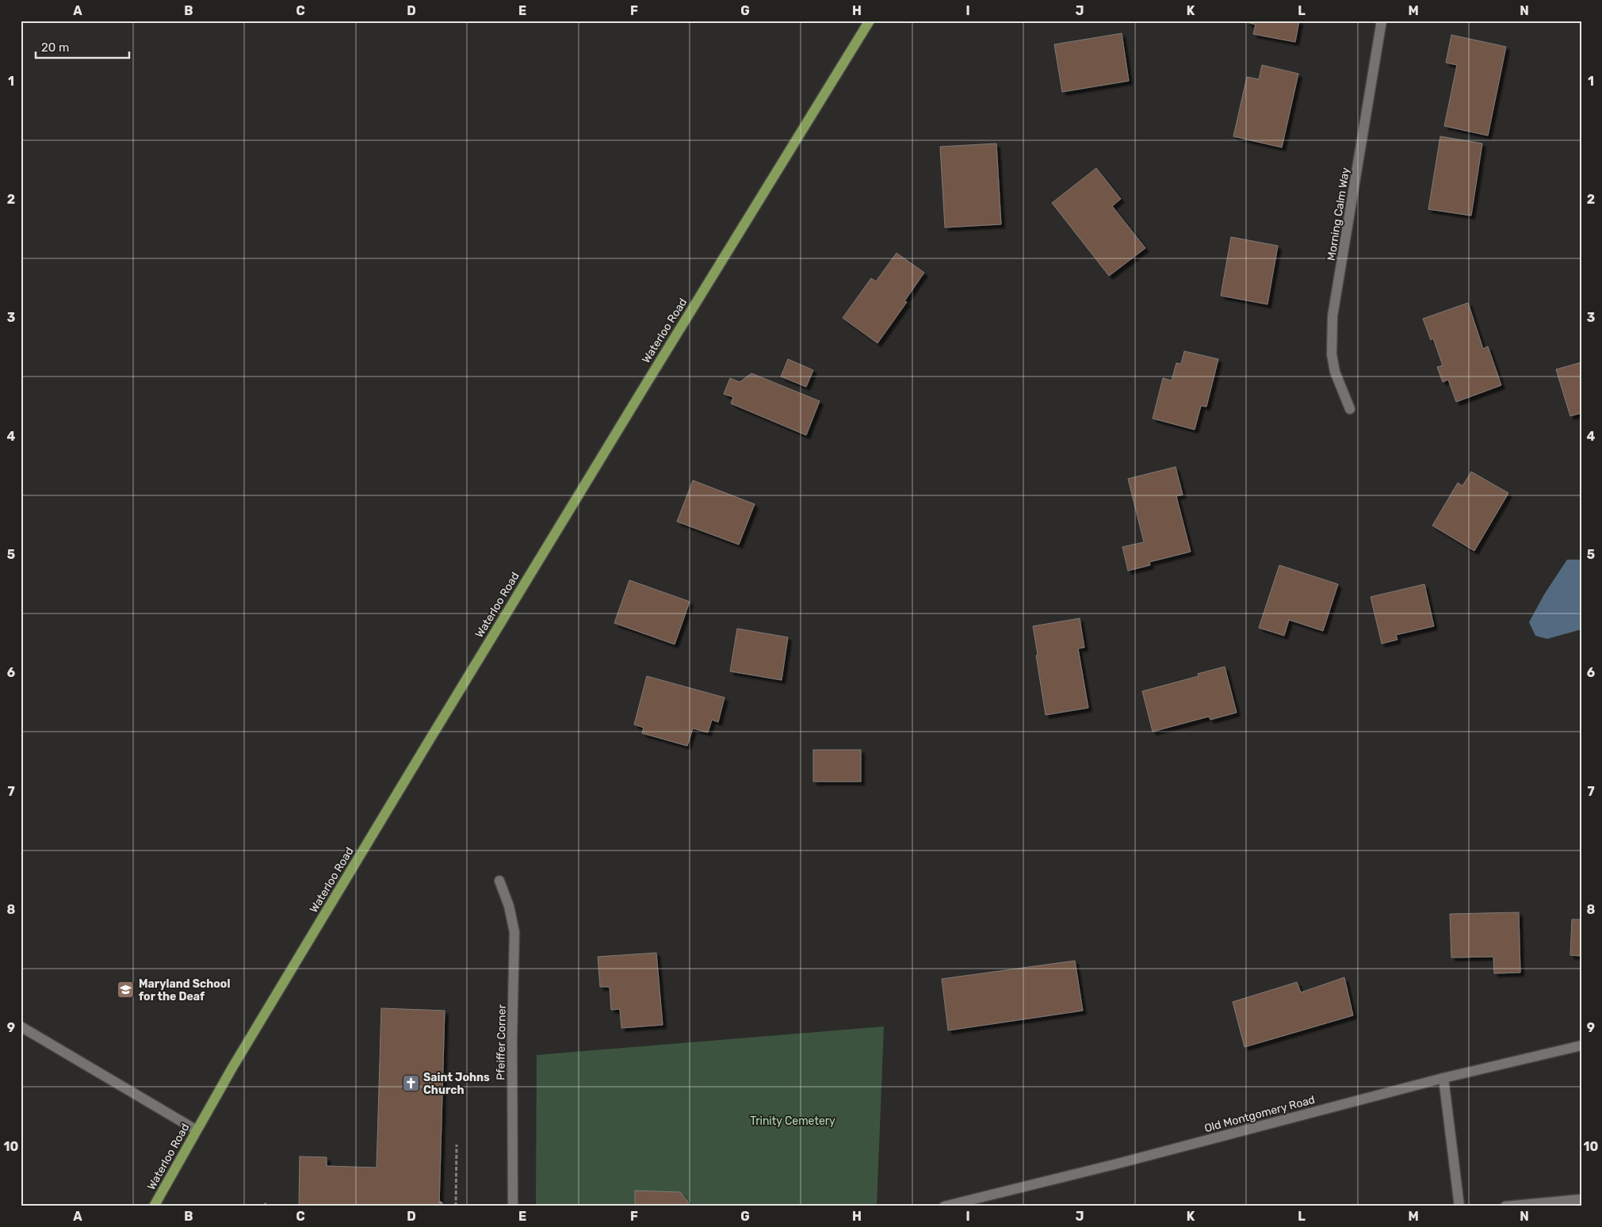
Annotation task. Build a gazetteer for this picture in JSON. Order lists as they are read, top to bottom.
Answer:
{
  "streets": {
    "main road": ["Waterloo Road"],
    "street": ["Morning Calm Way", "Pfeiffer Corner", "Old Montgomery Road"]
  },
  "parks": ["Trinity Cemetery"],
  "places": {
    "school or university": ["Maryland School for the Deaf"],
    "church": ["Saint Johns Church"]
  },
  "scale_bar": "20 m",
  "grid": {
    "columns": [
      "A",
      "B",
      "C",
      "D",
      "E",
      "F",
      "G",
      "H",
      "I",
      "J",
      "K",
      "L",
      "M",
      "N"
    ],
    "rows": [
      "1",
      "2",
      "3",
      "4",
      "5",
      "6",
      "7",
      "8",
      "9",
      "10"
    ]
  }
}
